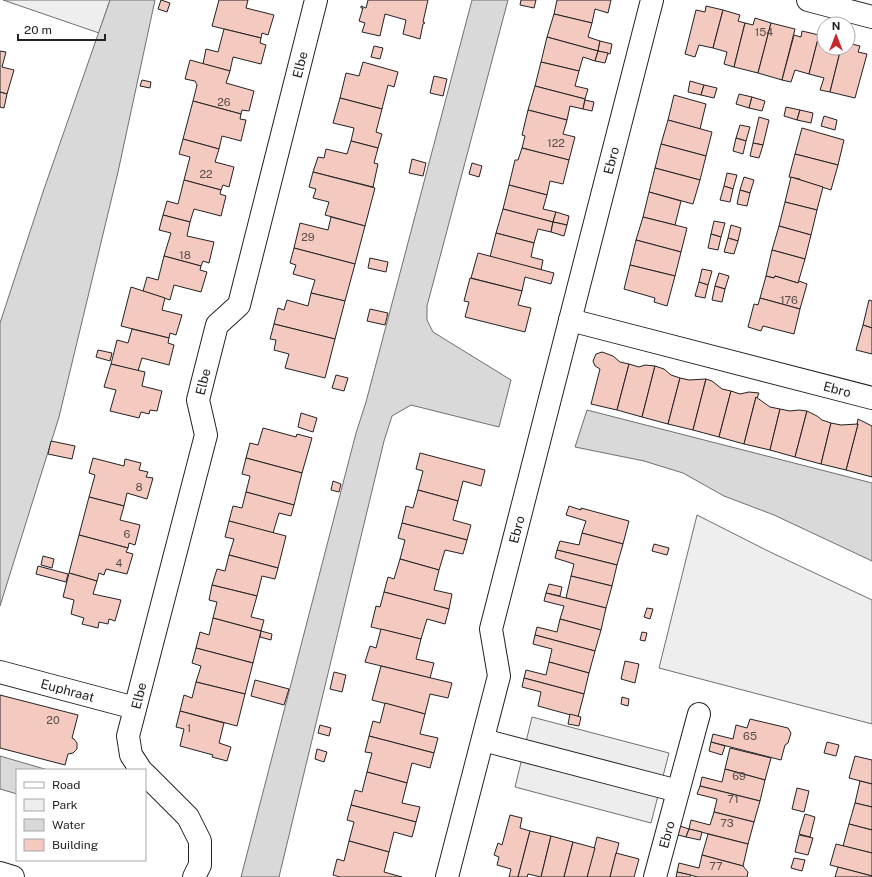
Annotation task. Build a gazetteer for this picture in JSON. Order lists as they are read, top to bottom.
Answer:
{
  "streets": {
    "street": ["Elbe", "Ebro", "Euphraat"]
  },
  "crossings": [
    ["Elbe", "Euphraat"]
  ],
  "house_numbers": [
    "154",
    "26",
    "122",
    "22",
    "29",
    "18",
    "176",
    "8",
    "6",
    "4",
    "20",
    "1",
    "65",
    "69",
    "71",
    "73",
    "77"
  ],
  "legend": [
    "Road",
    "Park",
    "Water",
    "Building"
  ],
  "scale_bar": "20 m",
  "north": "top"
}
